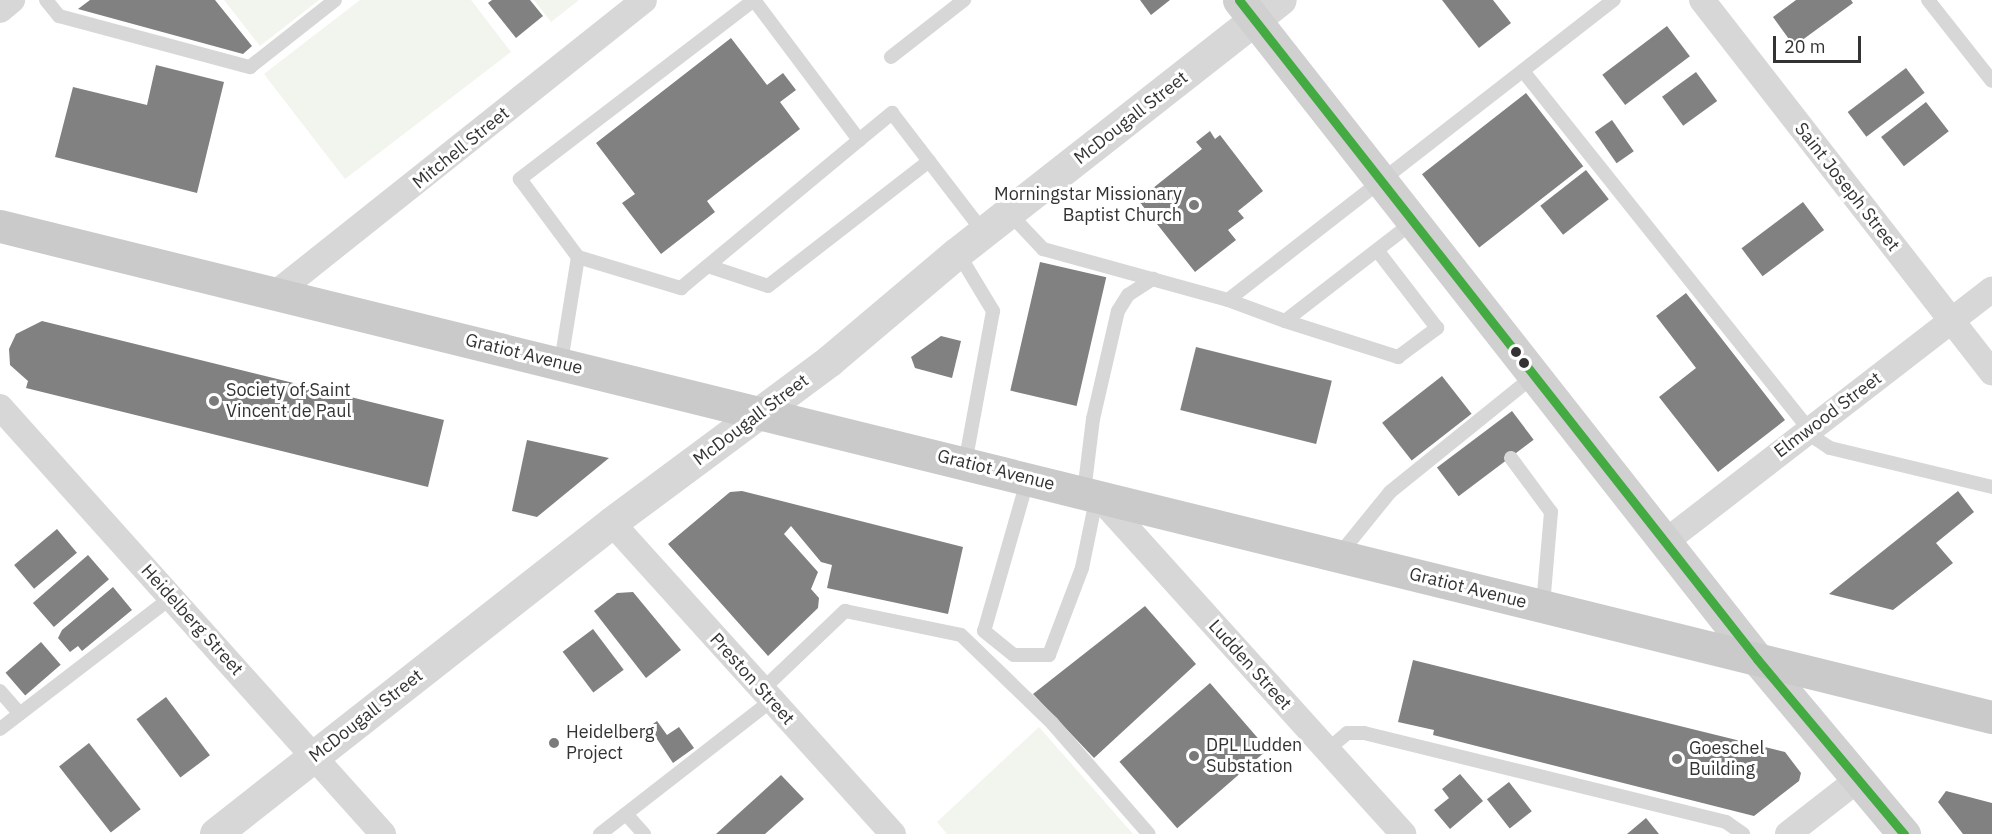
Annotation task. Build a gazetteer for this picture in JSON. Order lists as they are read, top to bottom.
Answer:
{
  "streets": {
    "main road": ["Gratiot Avenue"],
    "street": [
      "McDougall Street",
      "Mitchell Street",
      "Saint Joseph Street",
      "Elmwood Street",
      "Heidelberg Street",
      "Ludden Street",
      "Preston Street"
    ]
  },
  "crossings": [
    ["McDougall Street", "Gratiot Avenue"],
    ["McDougall Street", "Heidelberg Street"],
    ["McDougall Street", "Preston Street"],
    ["Mitchell Street", "Gratiot Avenue"],
    ["Saint Joseph Street", "Elmwood Street"],
    ["Gratiot Avenue", "Ludden Street"]
  ],
  "places": [
    "Morningstar Missionary Baptist Church",
    "Society of Saint Vincent de Paul",
    "Heidelberg Project",
    "DPL Ludden Substation",
    "Goeschel Building"
  ],
  "scale_bar": "20 m"
}
